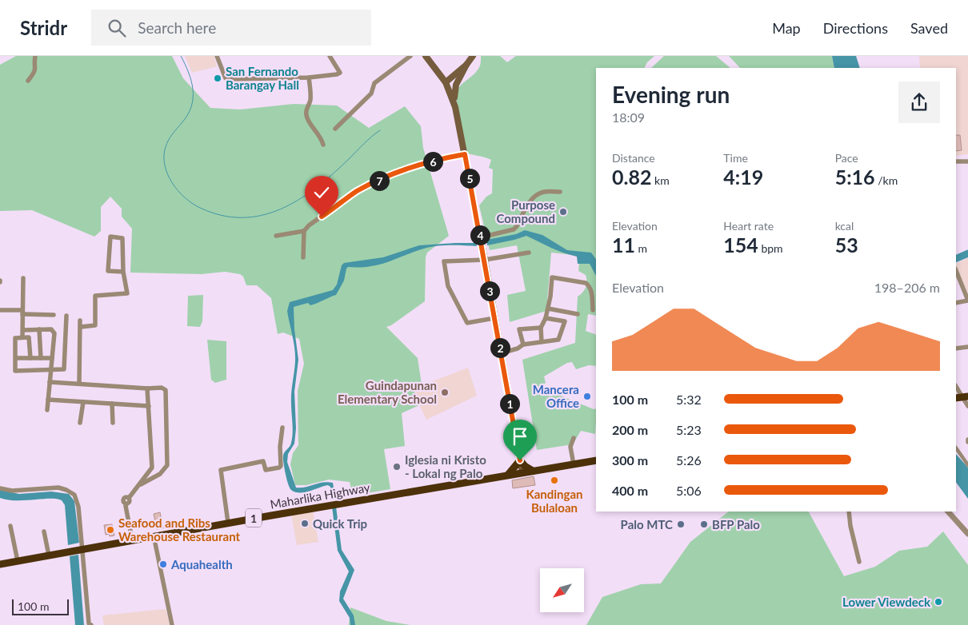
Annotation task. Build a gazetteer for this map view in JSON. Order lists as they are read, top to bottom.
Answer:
{
  "streets": {
    "highway": ["Maharlika Highway", "1"]
  },
  "places": [
    "San Fernando Barangay Hall",
    "Purpose Compound",
    "Guindapunan Elementary School",
    "Mancera Office",
    "Iglesia ni Kristo - Lokal ng Palo",
    "Kandingan Bulaloan",
    "Quick Trip",
    "Palo MTC",
    "BFP Palo",
    "Seafood and Ribs Warehouse Restaurant",
    "Aquahealth",
    "Lower Viewdeck"
  ],
  "scale_bar": "100 m",
  "north": "bottom left",
  "page": {
    "header": "Stridr",
    "search": "Search here",
    "nav": ["Map", "Directions", "Saved"],
    "heading": ["Evening run", "18:09"],
    "stats": [
      ["Distance", "0.82 km"],
      ["Time", "4:19"],
      ["Pace", "5:16 /km"],
      ["Elevation", "11 m"],
      ["Heart rate", "154 bpm"],
      ["kcal", "53"]
    ],
    "pins": [
      "6",
      "5",
      "7",
      "4",
      "3",
      "2",
      "1"
    ],
    "chart": ["Elevation", "198–206 m"],
    "list": [
      {
        "name": "100 m",
        "note": "5:32"
      },
      {
        "name": "200 m",
        "note": "5:23"
      },
      {
        "name": "300 m",
        "note": "5:26"
      },
      {
        "name": "400 m",
        "note": "5:06"
      }
    ],
    "scale": "100 m"
  }
}
